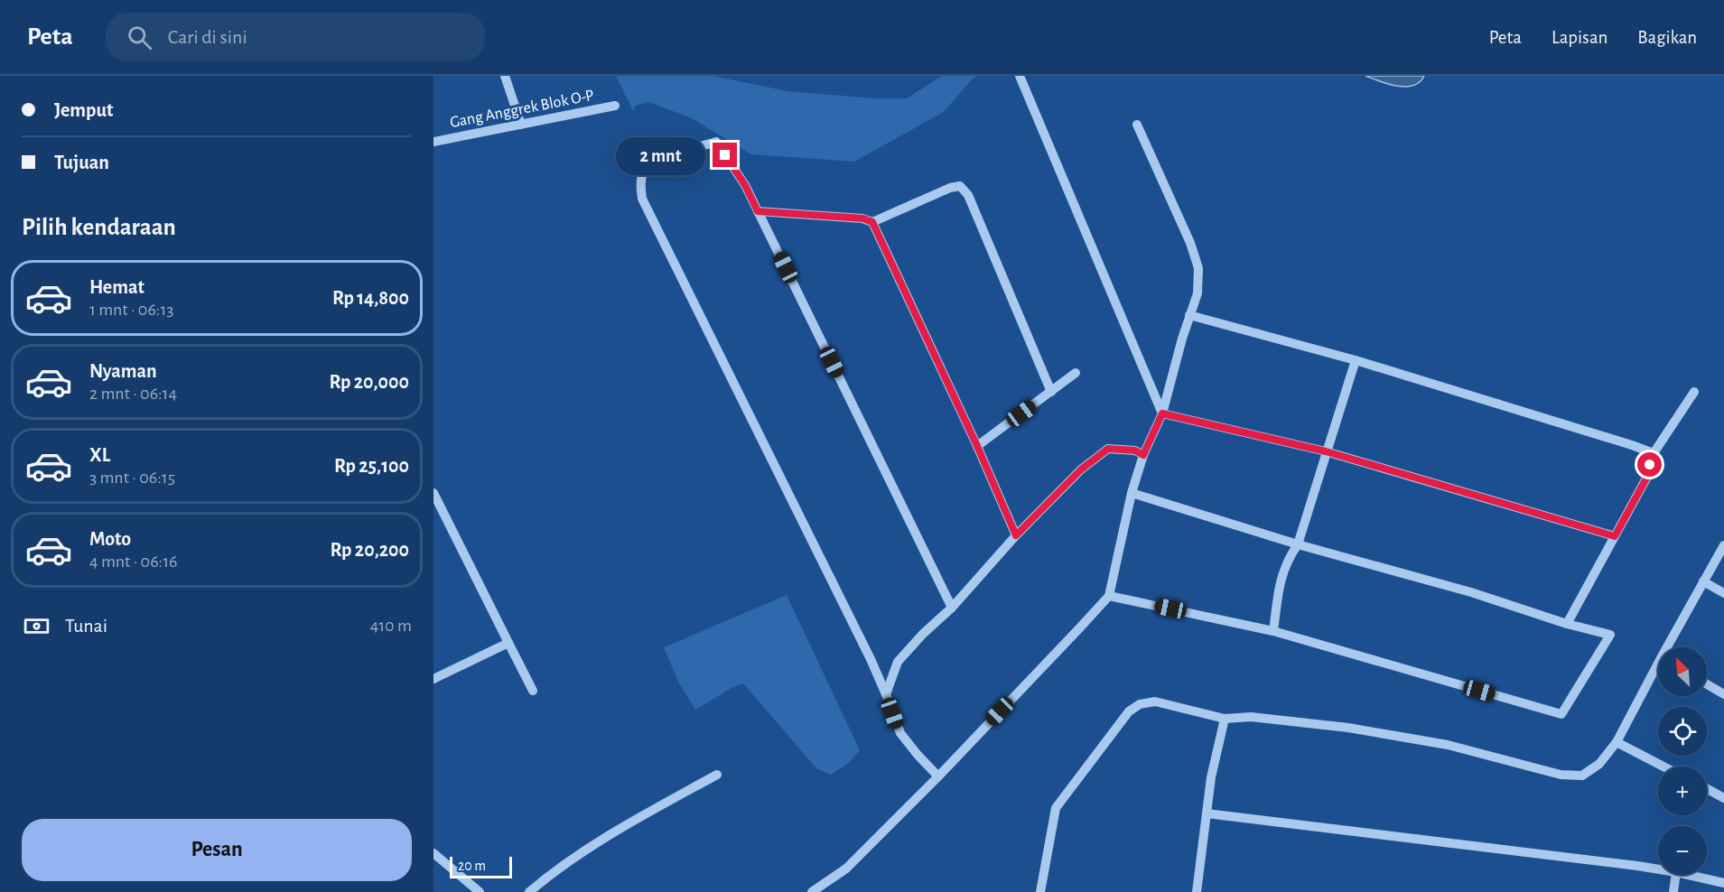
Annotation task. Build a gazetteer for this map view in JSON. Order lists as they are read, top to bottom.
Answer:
{
  "streets": {
    "street": ["Gang Anggrek Blok O-P"]
  },
  "scale_bar": "20 m",
  "north": "top left",
  "page": {
    "header": "Peta",
    "search": "Cari di sini",
    "nav": ["Peta", "Lapisan", "Bagikan"],
    "banner": ["Jemput", "Tujuan"],
    "bubble": "2 mnt",
    "heading": "Pilih kendaraan",
    "list": [
      {
        "name": "Hemat",
        "note": "1 mnt · 06:13",
        "value": "Rp 14,800"
      },
      {
        "name": "Nyaman",
        "note": "2 mnt · 06:14",
        "value": "Rp 20,000"
      },
      {
        "name": "XL",
        "note": "3 mnt · 06:15",
        "value": "Rp 25,100"
      },
      {
        "name": "Moto",
        "note": "4 mnt · 06:16",
        "value": "Rp 20,200"
      }
    ],
    "pay": ["Tunai", "410 m"],
    "map_buttons": ["+", "−"],
    "buttons": "Pesan",
    "scale": "20 m"
  }
}
